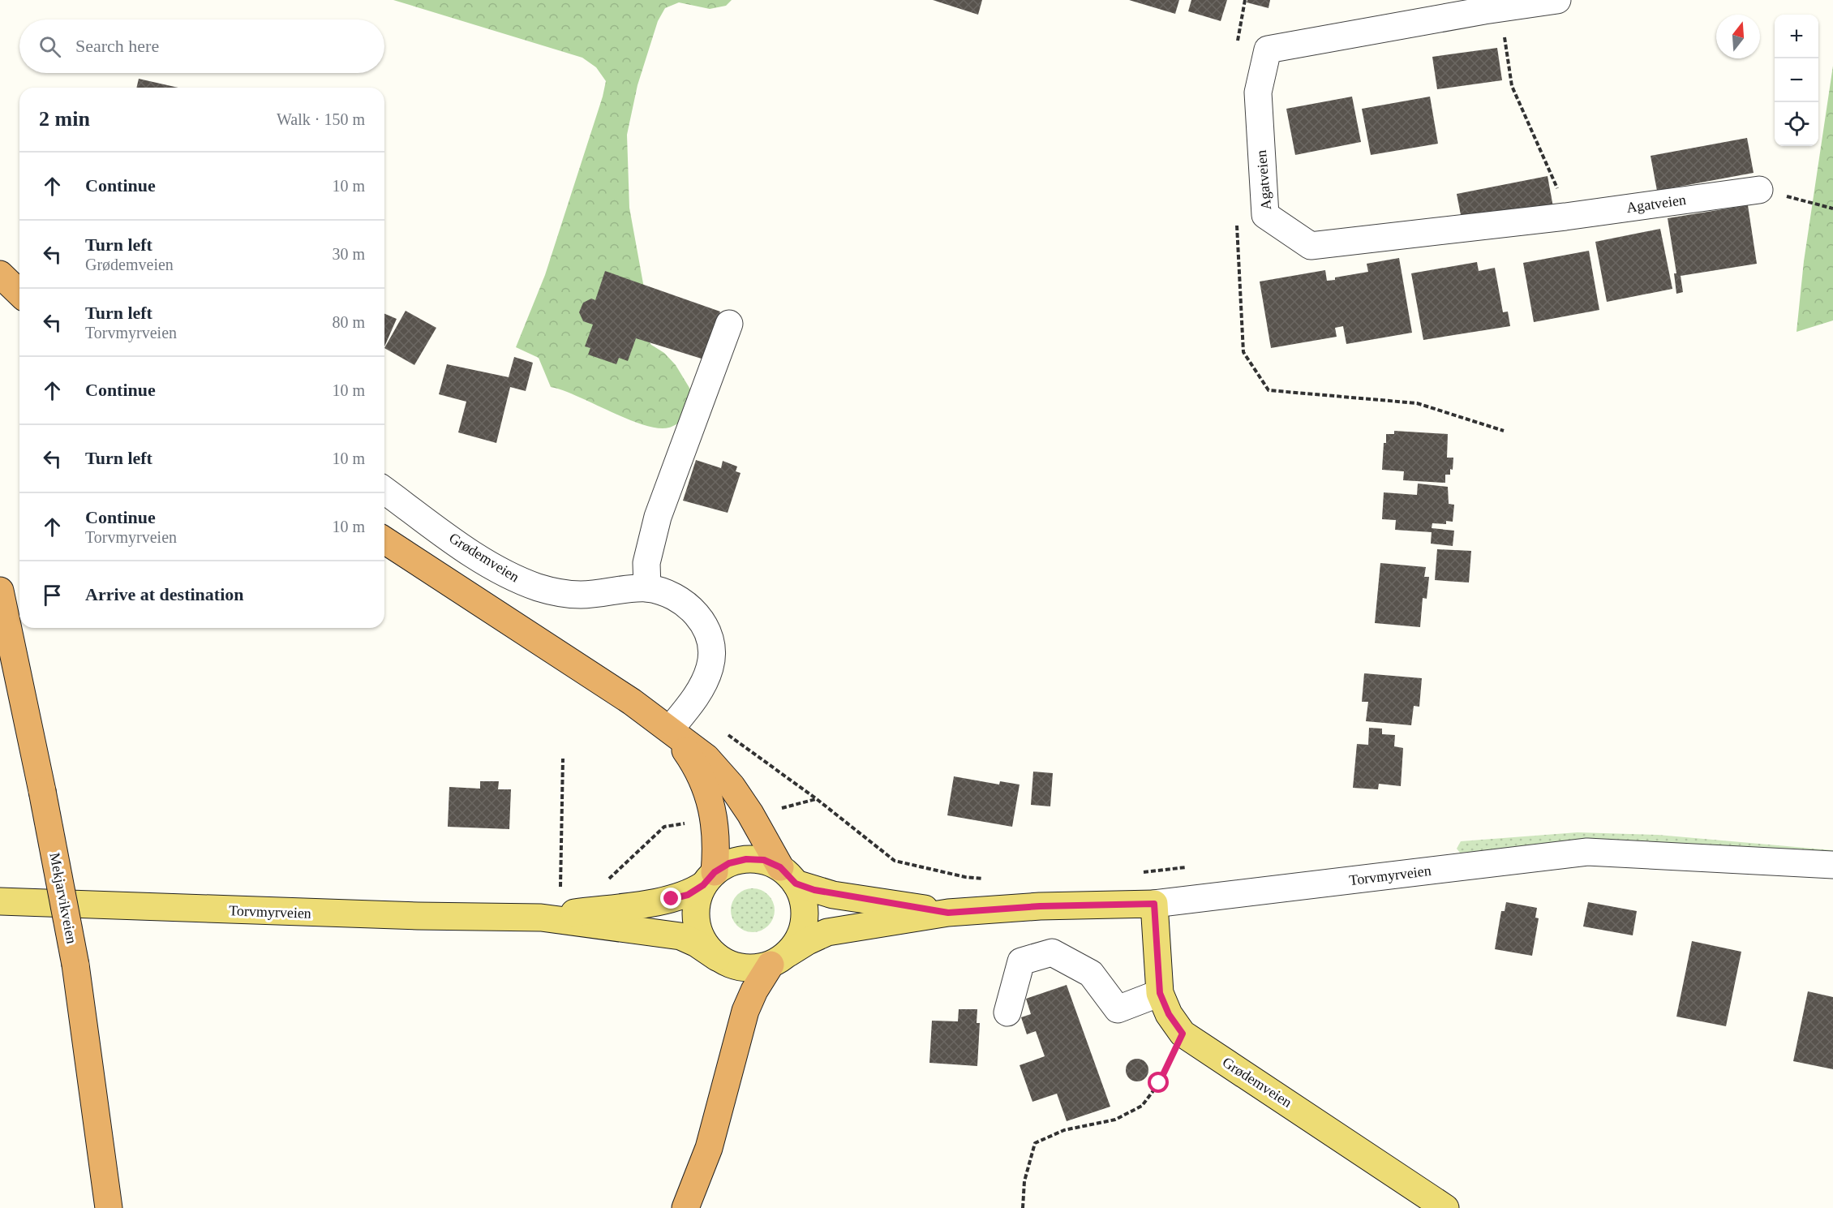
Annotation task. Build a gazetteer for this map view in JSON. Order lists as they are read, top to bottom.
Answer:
{
  "streets": {
    "highway": ["Mekjarvikveien"],
    "main road": ["Grødemveien", "Torvmyrveien"],
    "street": ["Agatveien"]
  },
  "crossings": [
    ["Grødemveien", "Torvmyrveien"]
  ],
  "north": "top",
  "page": {
    "map_buttons": ["+", "−"],
    "search": "Search here",
    "heading": ["2 min", "Walk · 150 m"],
    "list": [
      ["Continue", "10 m"],
      ["Turn left", "Grødemveien", "30 m"],
      ["Turn left", "Torvmyrveien", "80 m"],
      ["Continue", "10 m"],
      ["Turn left", "10 m"],
      ["Continue", "Torvmyrveien", "10 m"],
      "Arrive at destination"
    ]
  }
}
